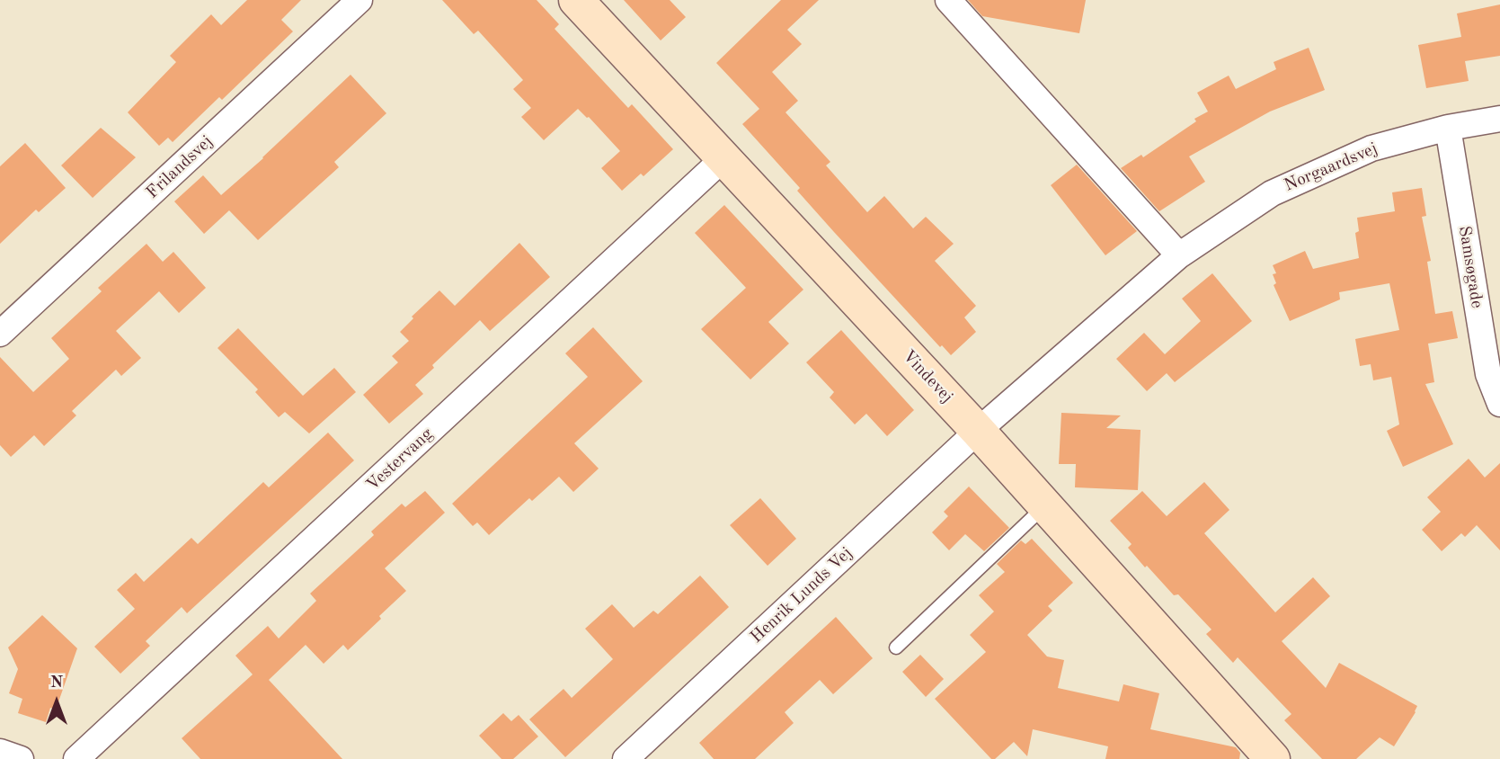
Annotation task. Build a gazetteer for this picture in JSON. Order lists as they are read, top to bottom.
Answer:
{
  "streets": {
    "street": [
      "Frilandsvej",
      "Norgaardsvej",
      "Samsøgade",
      "Vindevej",
      "Vestervang",
      "Henrik Lunds Vej"
    ]
  },
  "crossings": [
    ["Norgaardsvej", "Samsøgade"],
    ["Norgaardsvej", "Vindevej"],
    ["Norgaardsvej", "Henrik Lunds Vej"],
    ["Vindevej", "Vestervang"],
    ["Vindevej", "Henrik Lunds Vej"]
  ],
  "north": "top"
}
